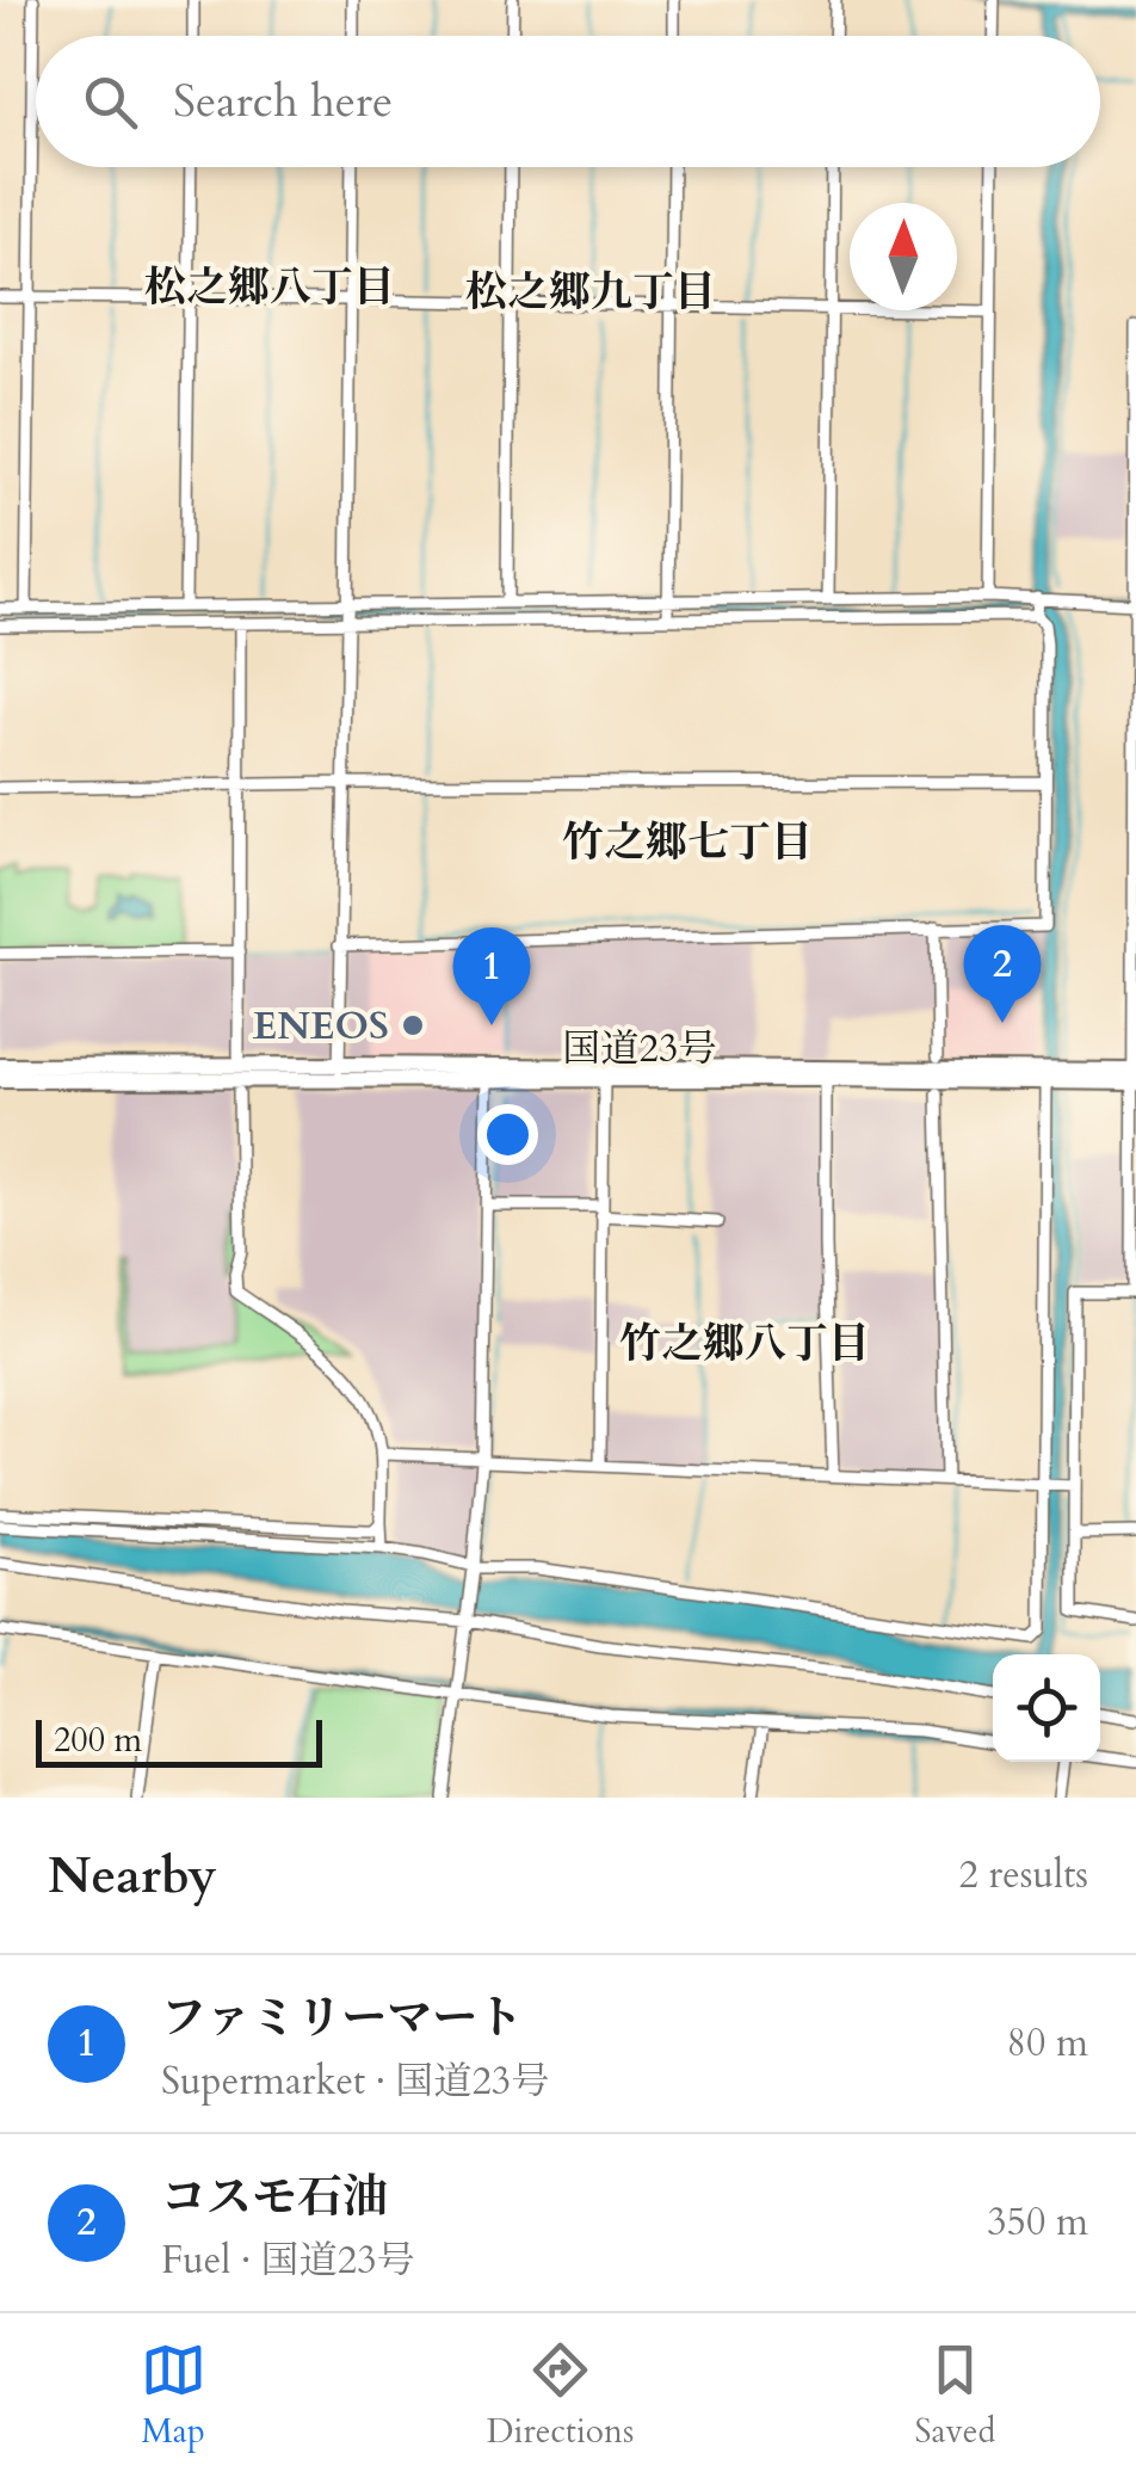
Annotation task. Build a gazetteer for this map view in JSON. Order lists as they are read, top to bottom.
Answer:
{
  "streets": {
    "highway": ["国道23号"]
  },
  "districts": [
    "松之郷八丁目",
    "松之郷九丁目",
    "竹之郷七丁目",
    "竹之郷八丁目"
  ],
  "places": ["ENEOS"],
  "scale_bar": "200 m",
  "north": "top",
  "page": {
    "search": "Search here",
    "pins": ["2", "1"],
    "scale": "200 m",
    "heading": ["Nearby", "2 results"],
    "list": [
      {
        "mark": "1",
        "name": "ファミリーマート",
        "note": "Supermarket · 国道23号",
        "value": "80 m"
      },
      {
        "mark": "2",
        "name": "コスモ石油",
        "note": "Fuel · 国道23号",
        "value": "350 m"
      }
    ],
    "nav": ["Map", "Directions", "Saved"]
  }
}
